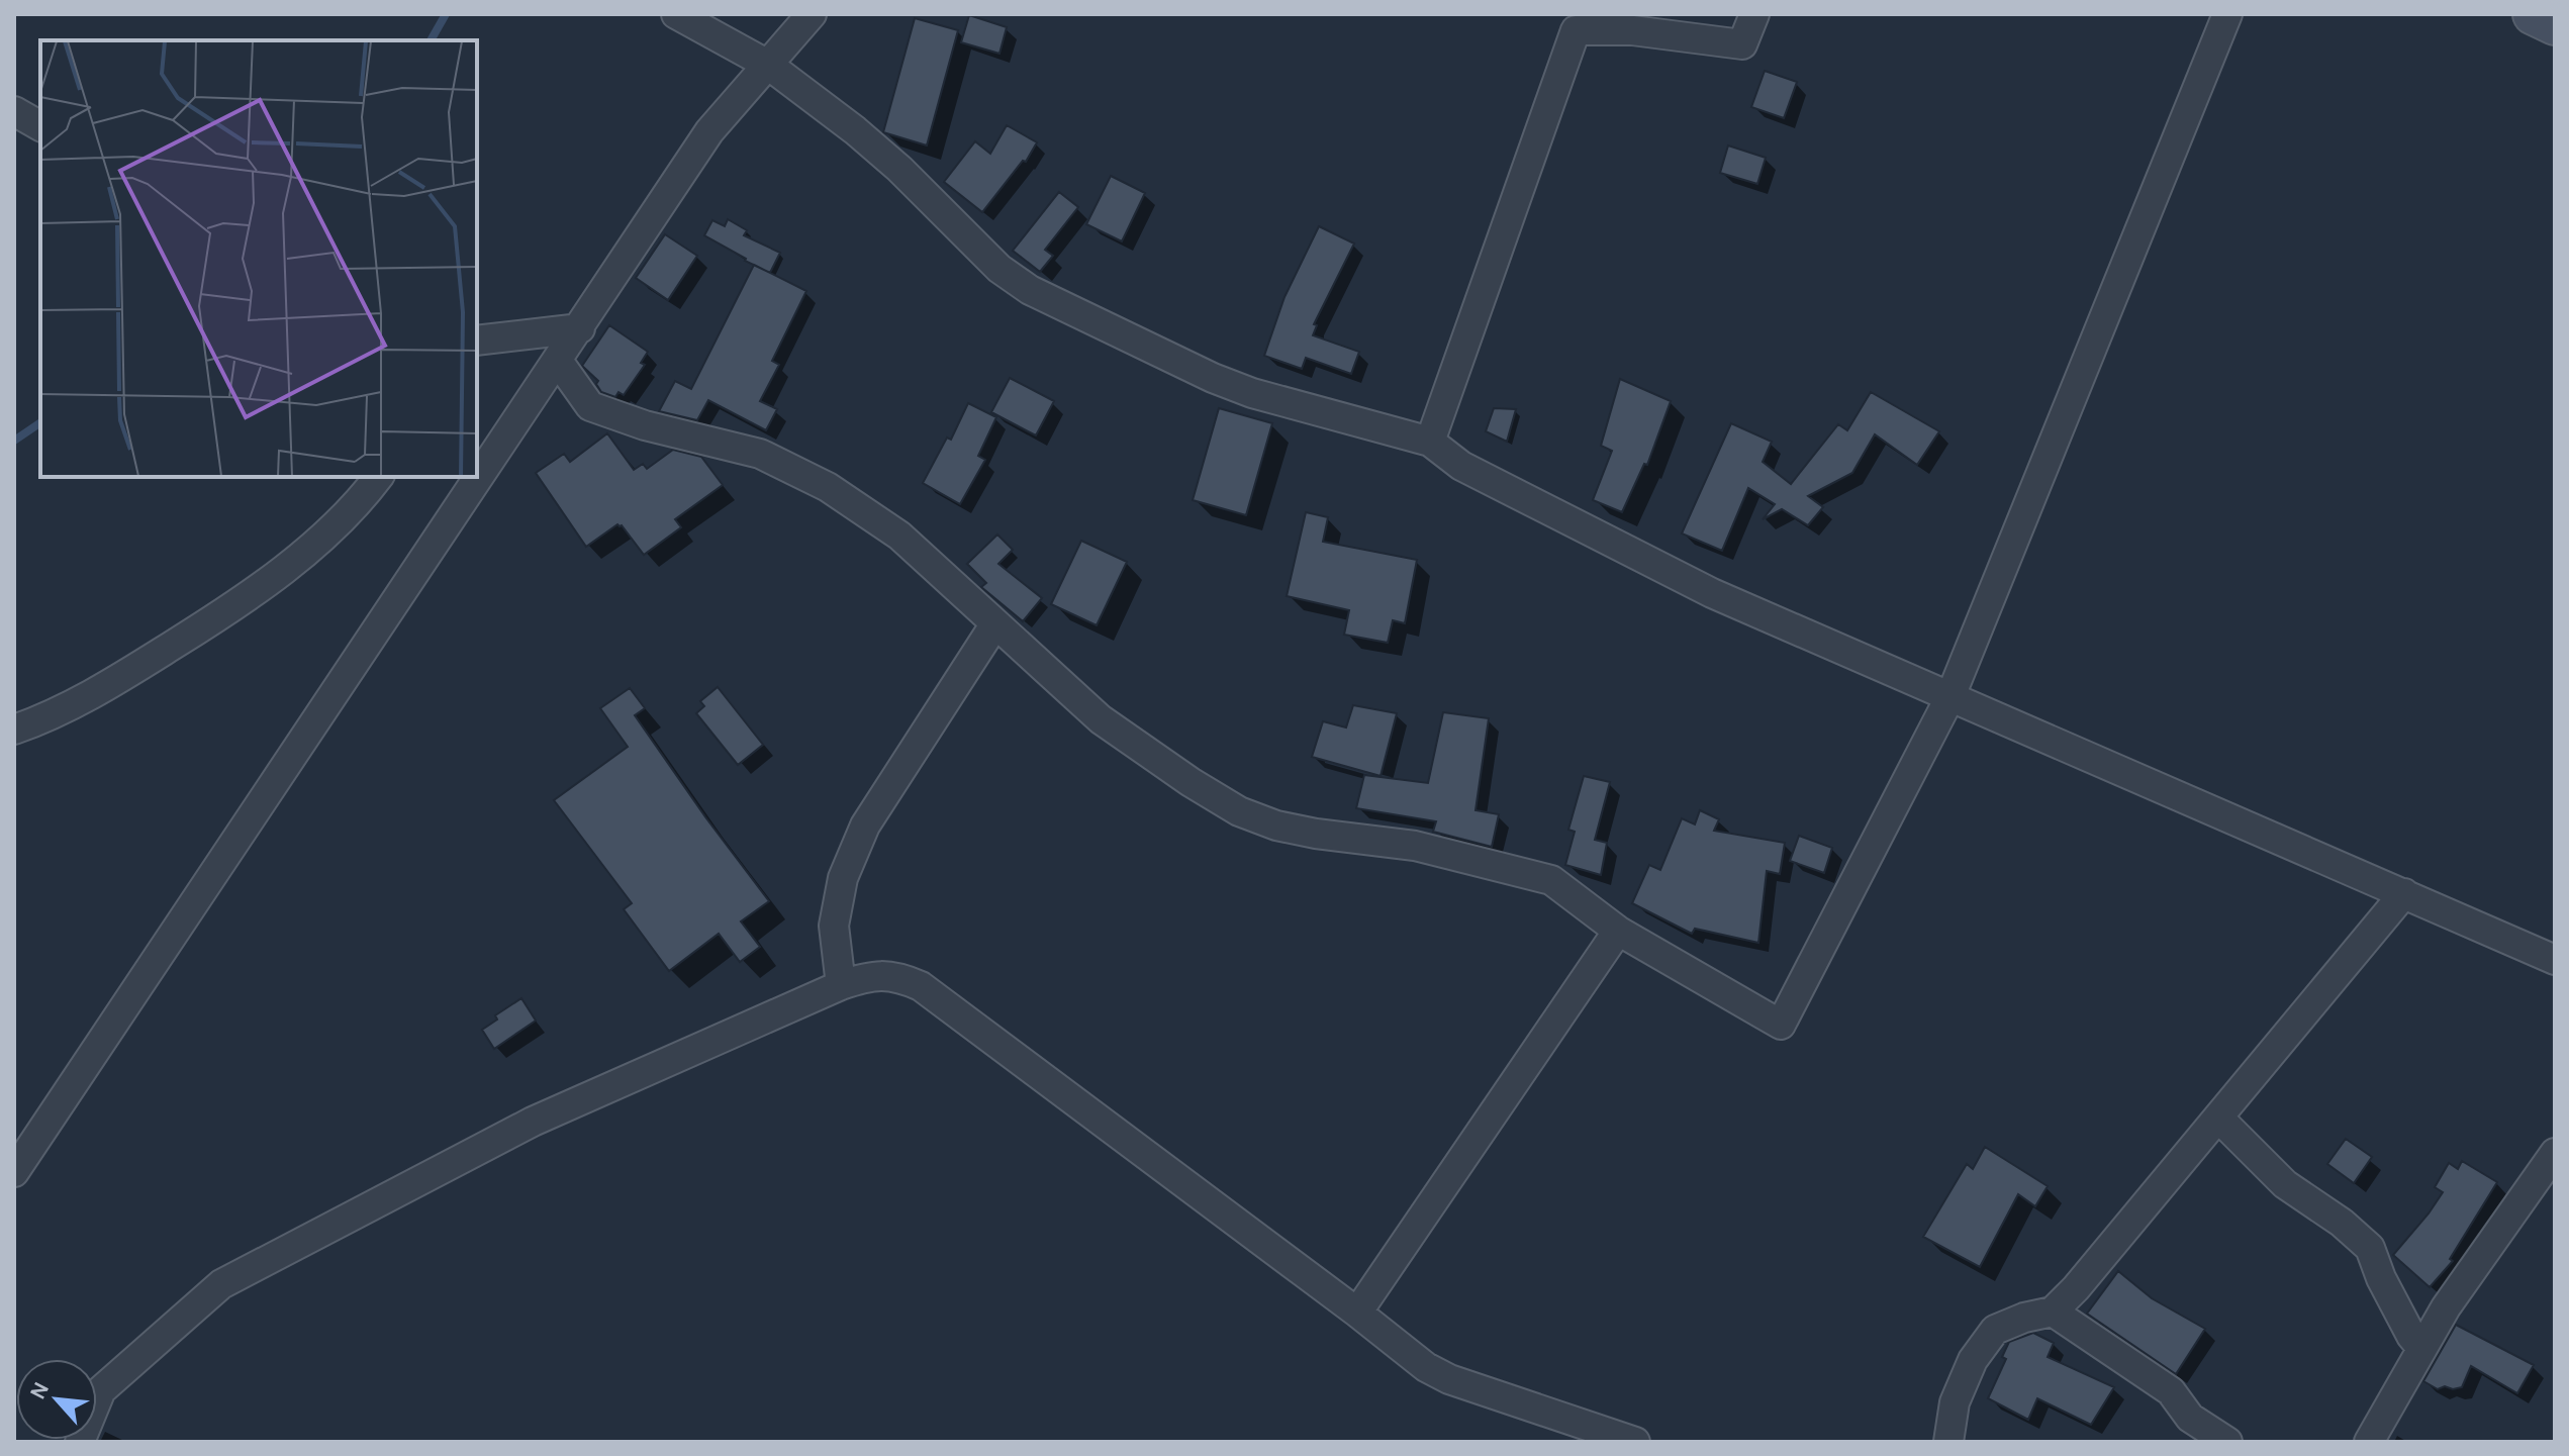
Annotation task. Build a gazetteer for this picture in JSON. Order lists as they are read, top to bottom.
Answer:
{
  "north": "top left"
}
